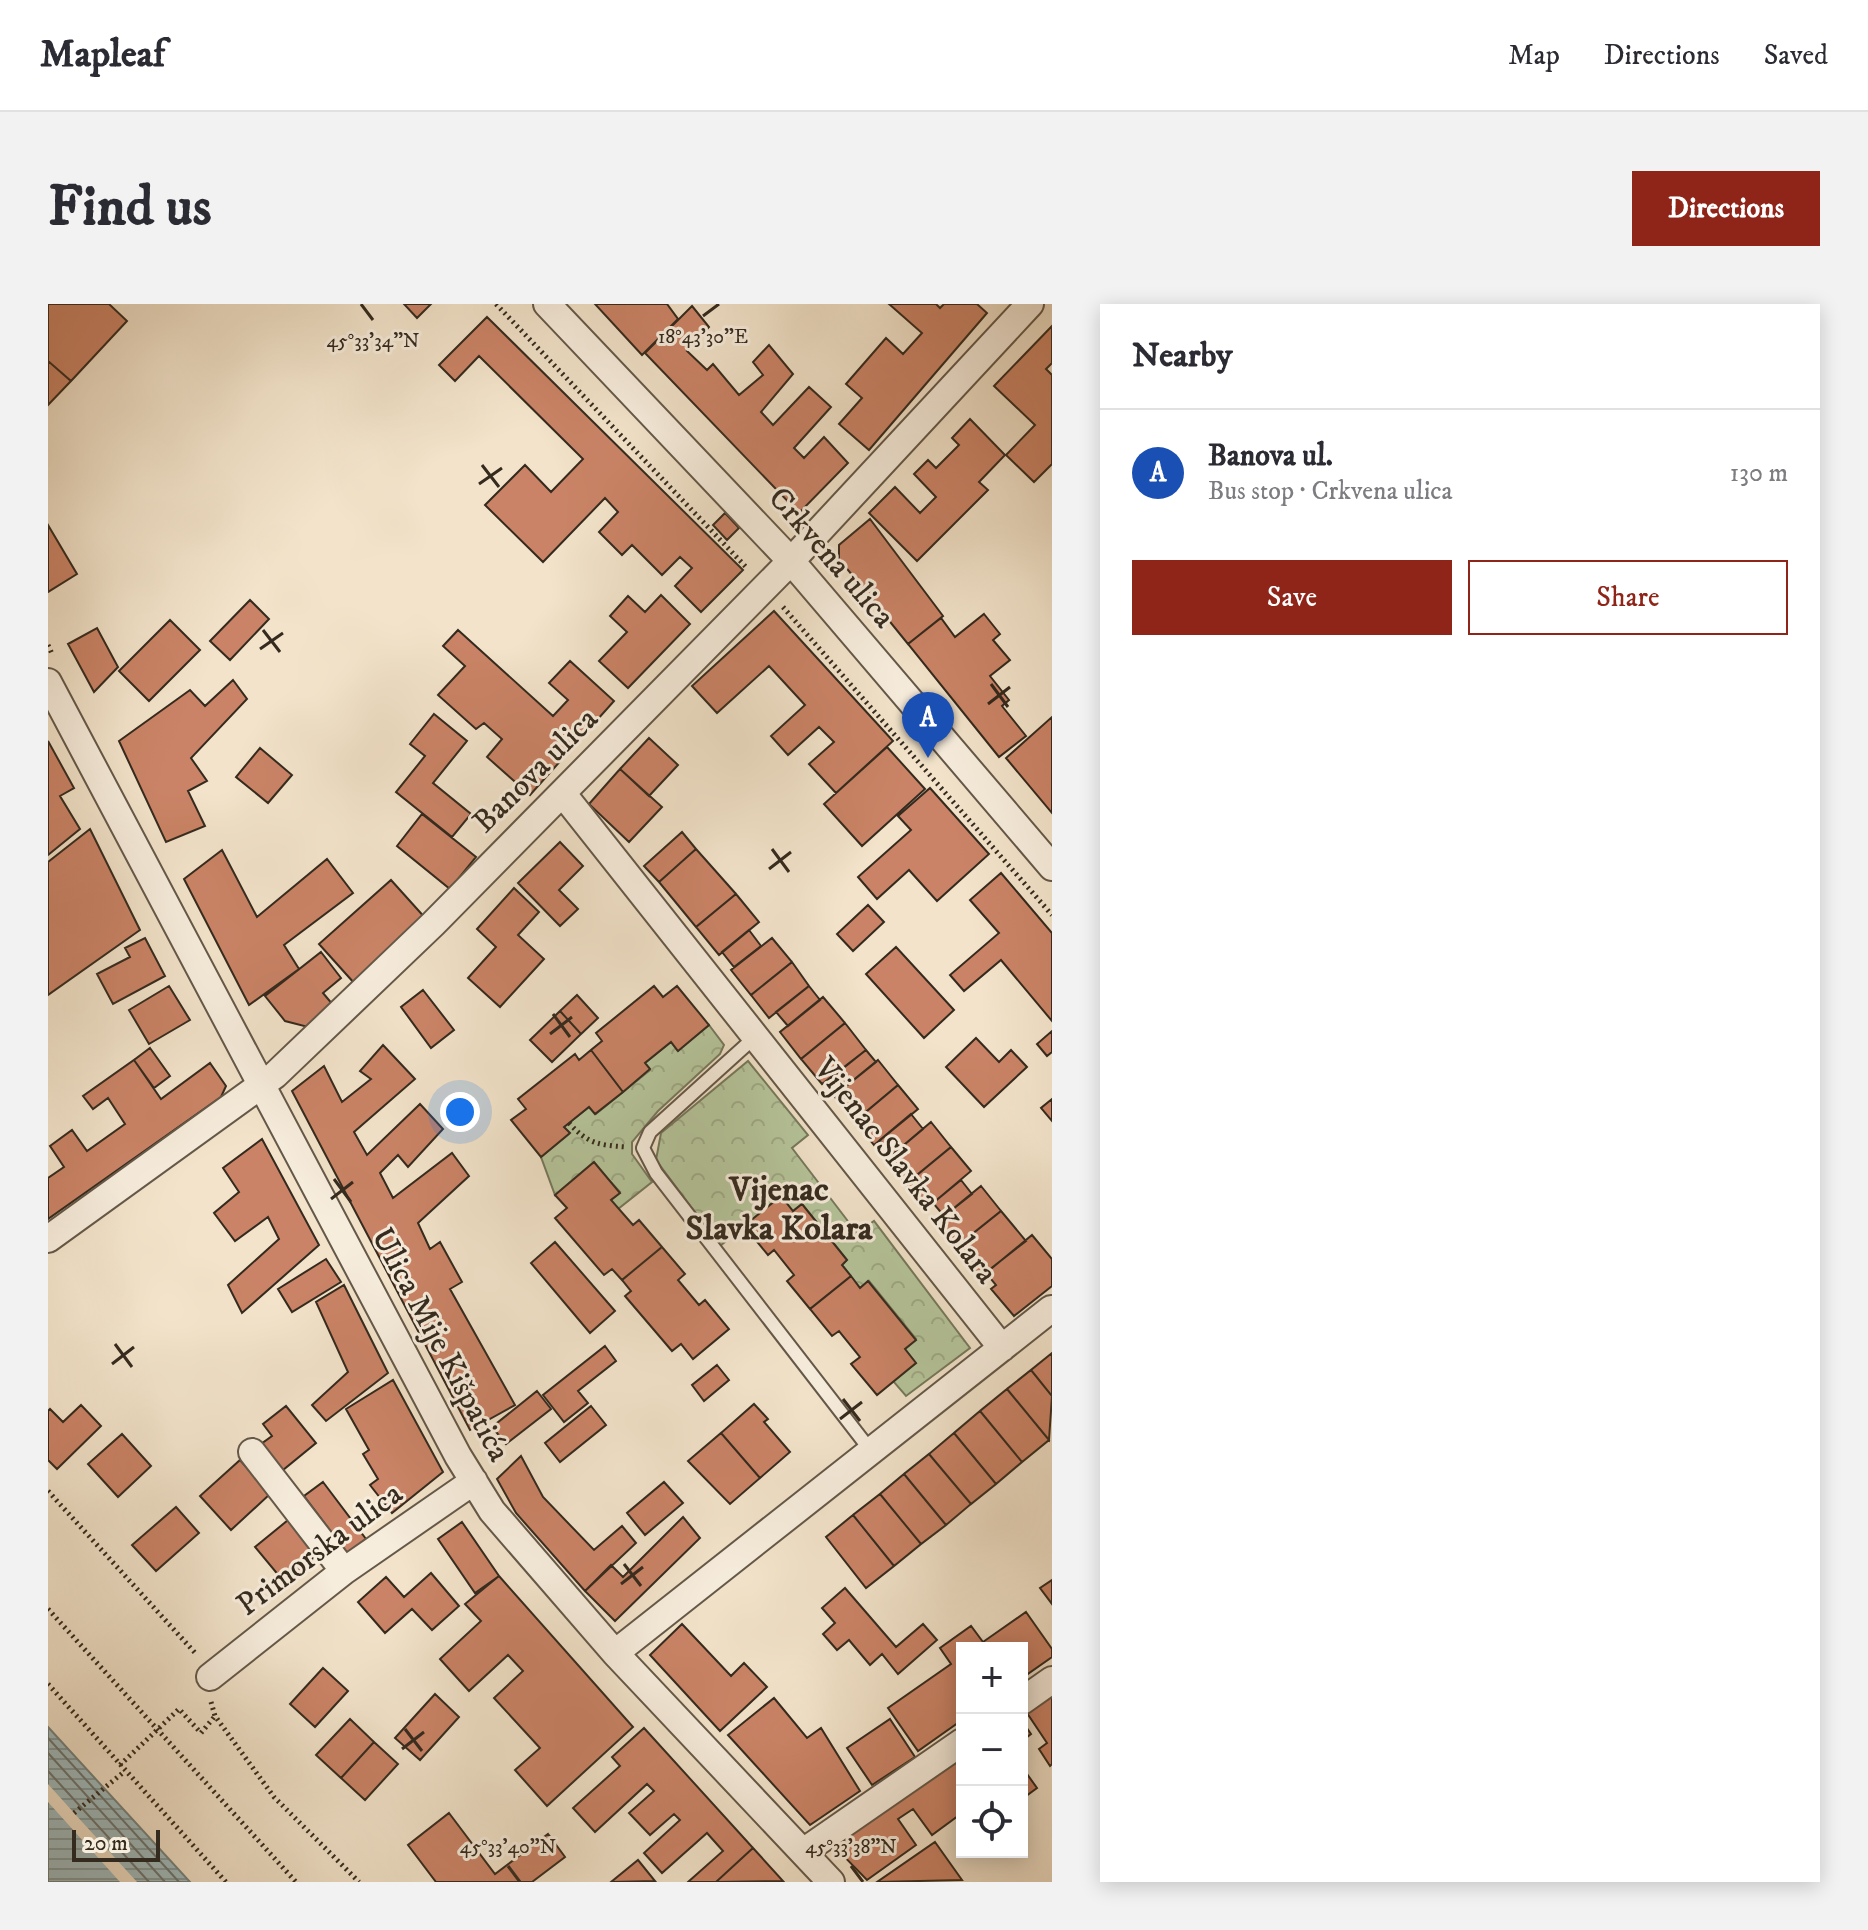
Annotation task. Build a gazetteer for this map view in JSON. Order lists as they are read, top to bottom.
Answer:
{
  "streets": {
    "street": [
      "Crkvena ulica",
      "Banova ulica",
      "Vijenac Slavka Kolara",
      "Ulica Mije Kišpatića",
      "Primorska ulica"
    ]
  },
  "crossings": [
    ["Crkvena ulica", "Banova ulica"],
    ["Banova ulica", "Vijenac Slavka Kolara"],
    ["Banova ulica", "Ulica Mije Kišpatića"],
    ["Ulica Mije Kišpatića", "Primorska ulica"]
  ],
  "districts": ["Vijenac Slavka Kolara"],
  "scale_bar": "20 m",
  "page": {
    "header": "Mapleaf",
    "nav": ["Map", "Directions", "Saved"],
    "buttons": [
      "Directions",
      ["Save", "Share"]
    ],
    "title": "Find us",
    "heading": "Nearby",
    "list": [
      {
        "mark": "A",
        "name": "Banova ul.",
        "note": "Bus stop · Crkvena ulica",
        "value": "130 m"
      }
    ],
    "pins": "A",
    "map_buttons": ["+", "−"],
    "scale": "20 m"
  },
  "coordinates": [
    "18°43'30\"E",
    "45°33'34\"N",
    "45°33'40\"N",
    "45°33'38\"N"
  ]
}
